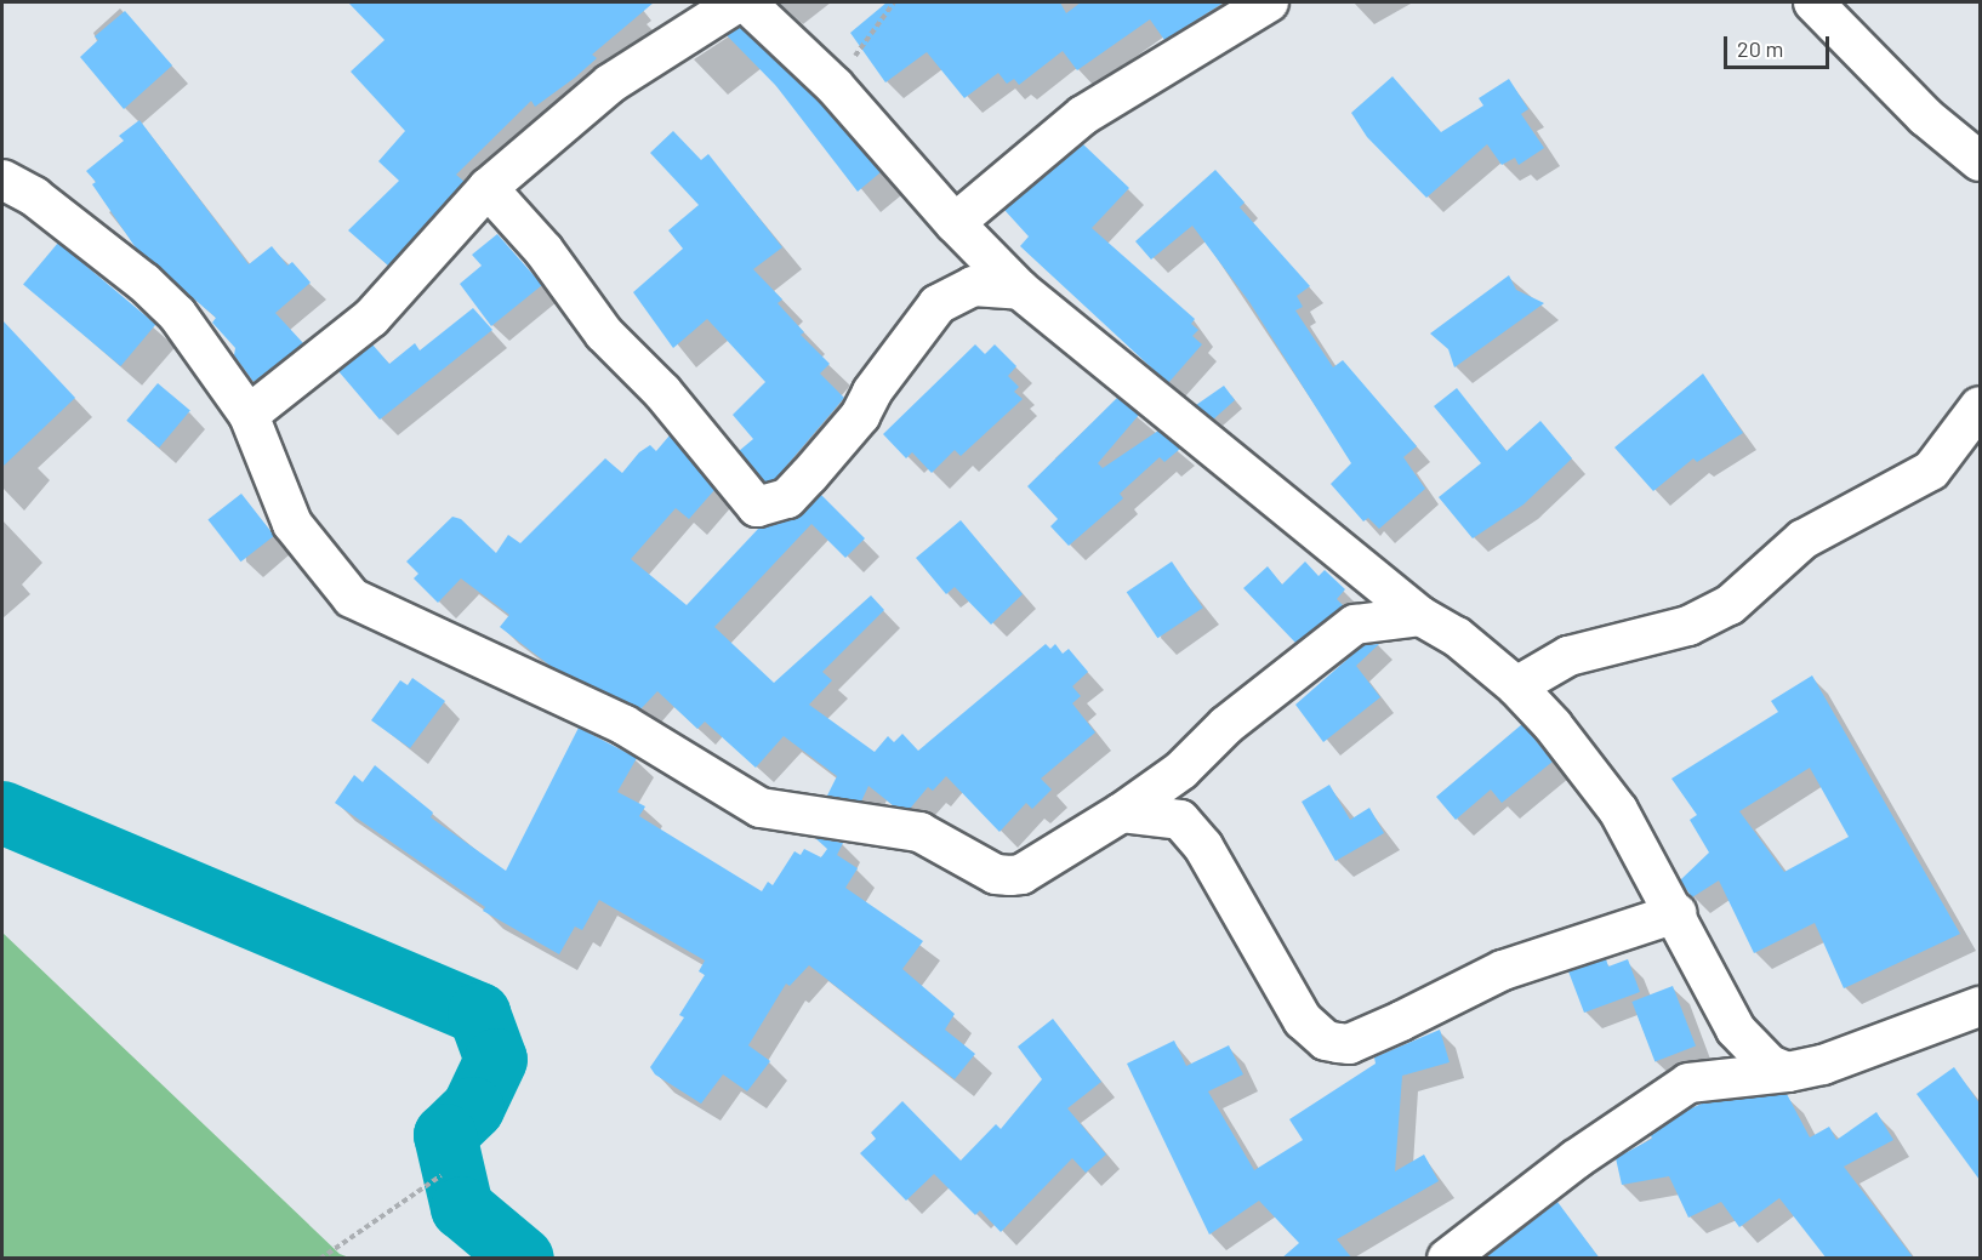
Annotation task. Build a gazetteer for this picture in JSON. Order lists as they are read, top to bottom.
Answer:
{
  "scale_bar": "20 m"
}
